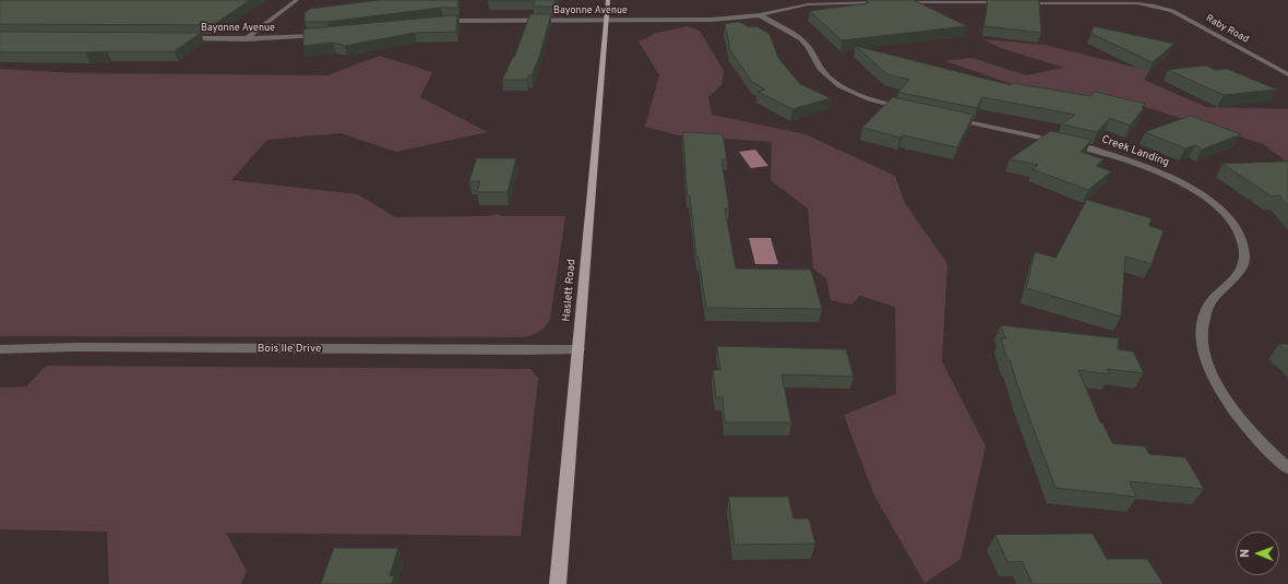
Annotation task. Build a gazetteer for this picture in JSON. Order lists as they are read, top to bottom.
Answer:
{
  "streets": {
    "main road": ["Haslett Road"],
    "street": [
      "Bayonne Avenue",
      "Raby Road",
      "Creek Landing",
      "Bois Ile Drive"
    ]
  },
  "crossings": [
    ["Bayonne Avenue", "Haslett Road"],
    ["Haslett Road", "Bois Ile Drive"]
  ],
  "north": "left"
}
